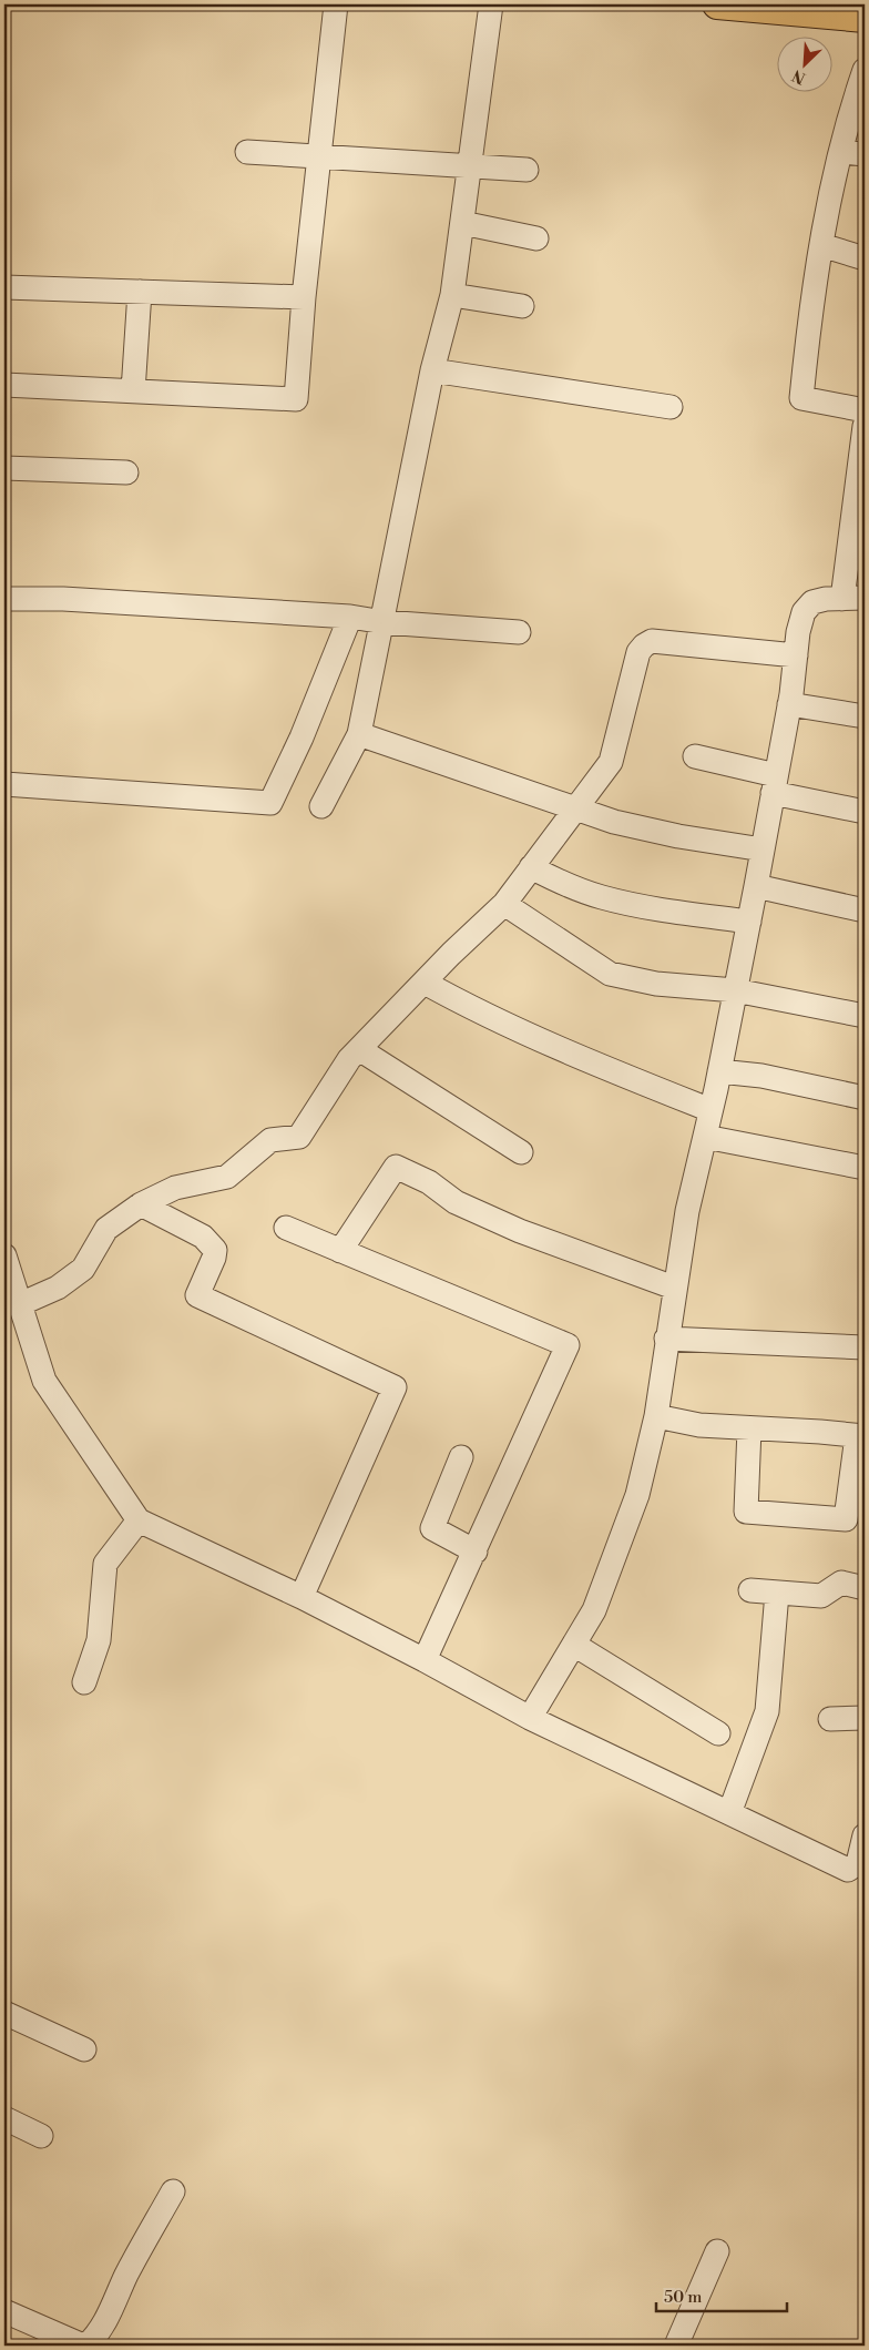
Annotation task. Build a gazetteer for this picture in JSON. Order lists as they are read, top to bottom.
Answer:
{
  "scale_bar": "50 m",
  "north": "bottom left"
}
